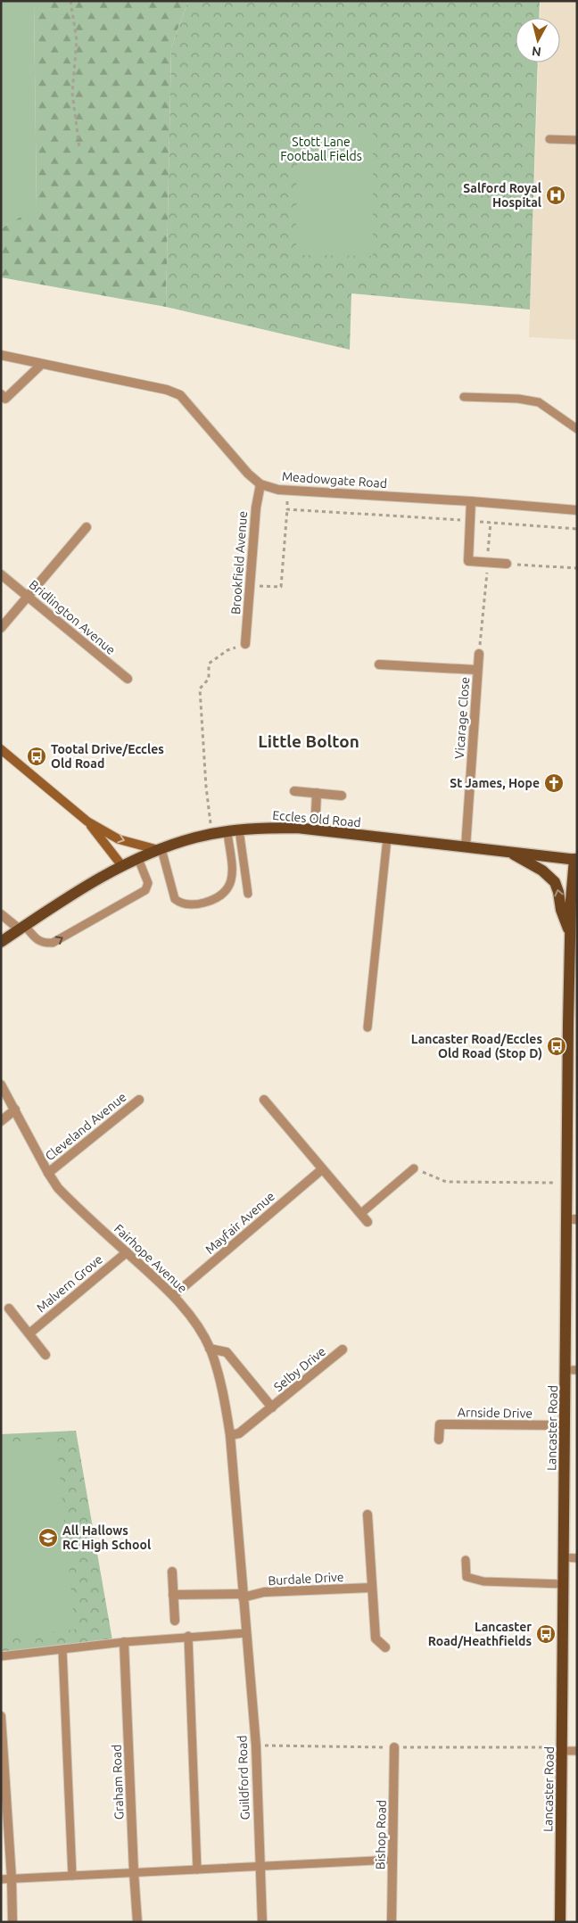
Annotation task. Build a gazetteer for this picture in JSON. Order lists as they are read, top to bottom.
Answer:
{
  "streets": {
    "main road": ["Eccles Old Road", "Lancaster Road"],
    "street": [
      "Meadowgate Road",
      "Brookfield Avenue",
      "Bridlington Avenue",
      "Vicarage Close",
      "Cleveland Avenue",
      "Mayfair Avenue",
      "Fairhope Avenue",
      "Malvern Grove",
      "Selby Drive",
      "Arnside Drive",
      "Burdale Drive",
      "Guildford Road",
      "Graham Road",
      "Bishop Road"
    ]
  },
  "crossings": [
    ["Meadowgate Road", "Brookfield Avenue"],
    ["Vicarage Close", "Eccles Old Road"],
    ["Eccles Old Road", "Lancaster Road"],
    ["Cleveland Avenue", "Fairhope Avenue"],
    ["Mayfair Avenue", "Fairhope Avenue"],
    ["Fairhope Avenue", "Malvern Grove"],
    ["Fairhope Avenue", "Selby Drive"],
    ["Fairhope Avenue", "Burdale Drive"],
    ["Fairhope Avenue", "Guildford Road"],
    ["Arnside Drive", "Lancaster Road"]
  ],
  "districts": ["Little Bolton"],
  "parks": ["Stott Lane Football Fields"],
  "places": {
    "hospital": ["Salford Royal Hospital"],
    "bus stop": ["Tootal Drive/Eccles Old Road", "Lancaster Road/Eccles Old Road (Stop D)", "Lancaster Road/Heathfields"],
    "church": ["St James, Hope"],
    "school or university": ["All Hallows RC High School"]
  },
  "north": "bottom"
}
